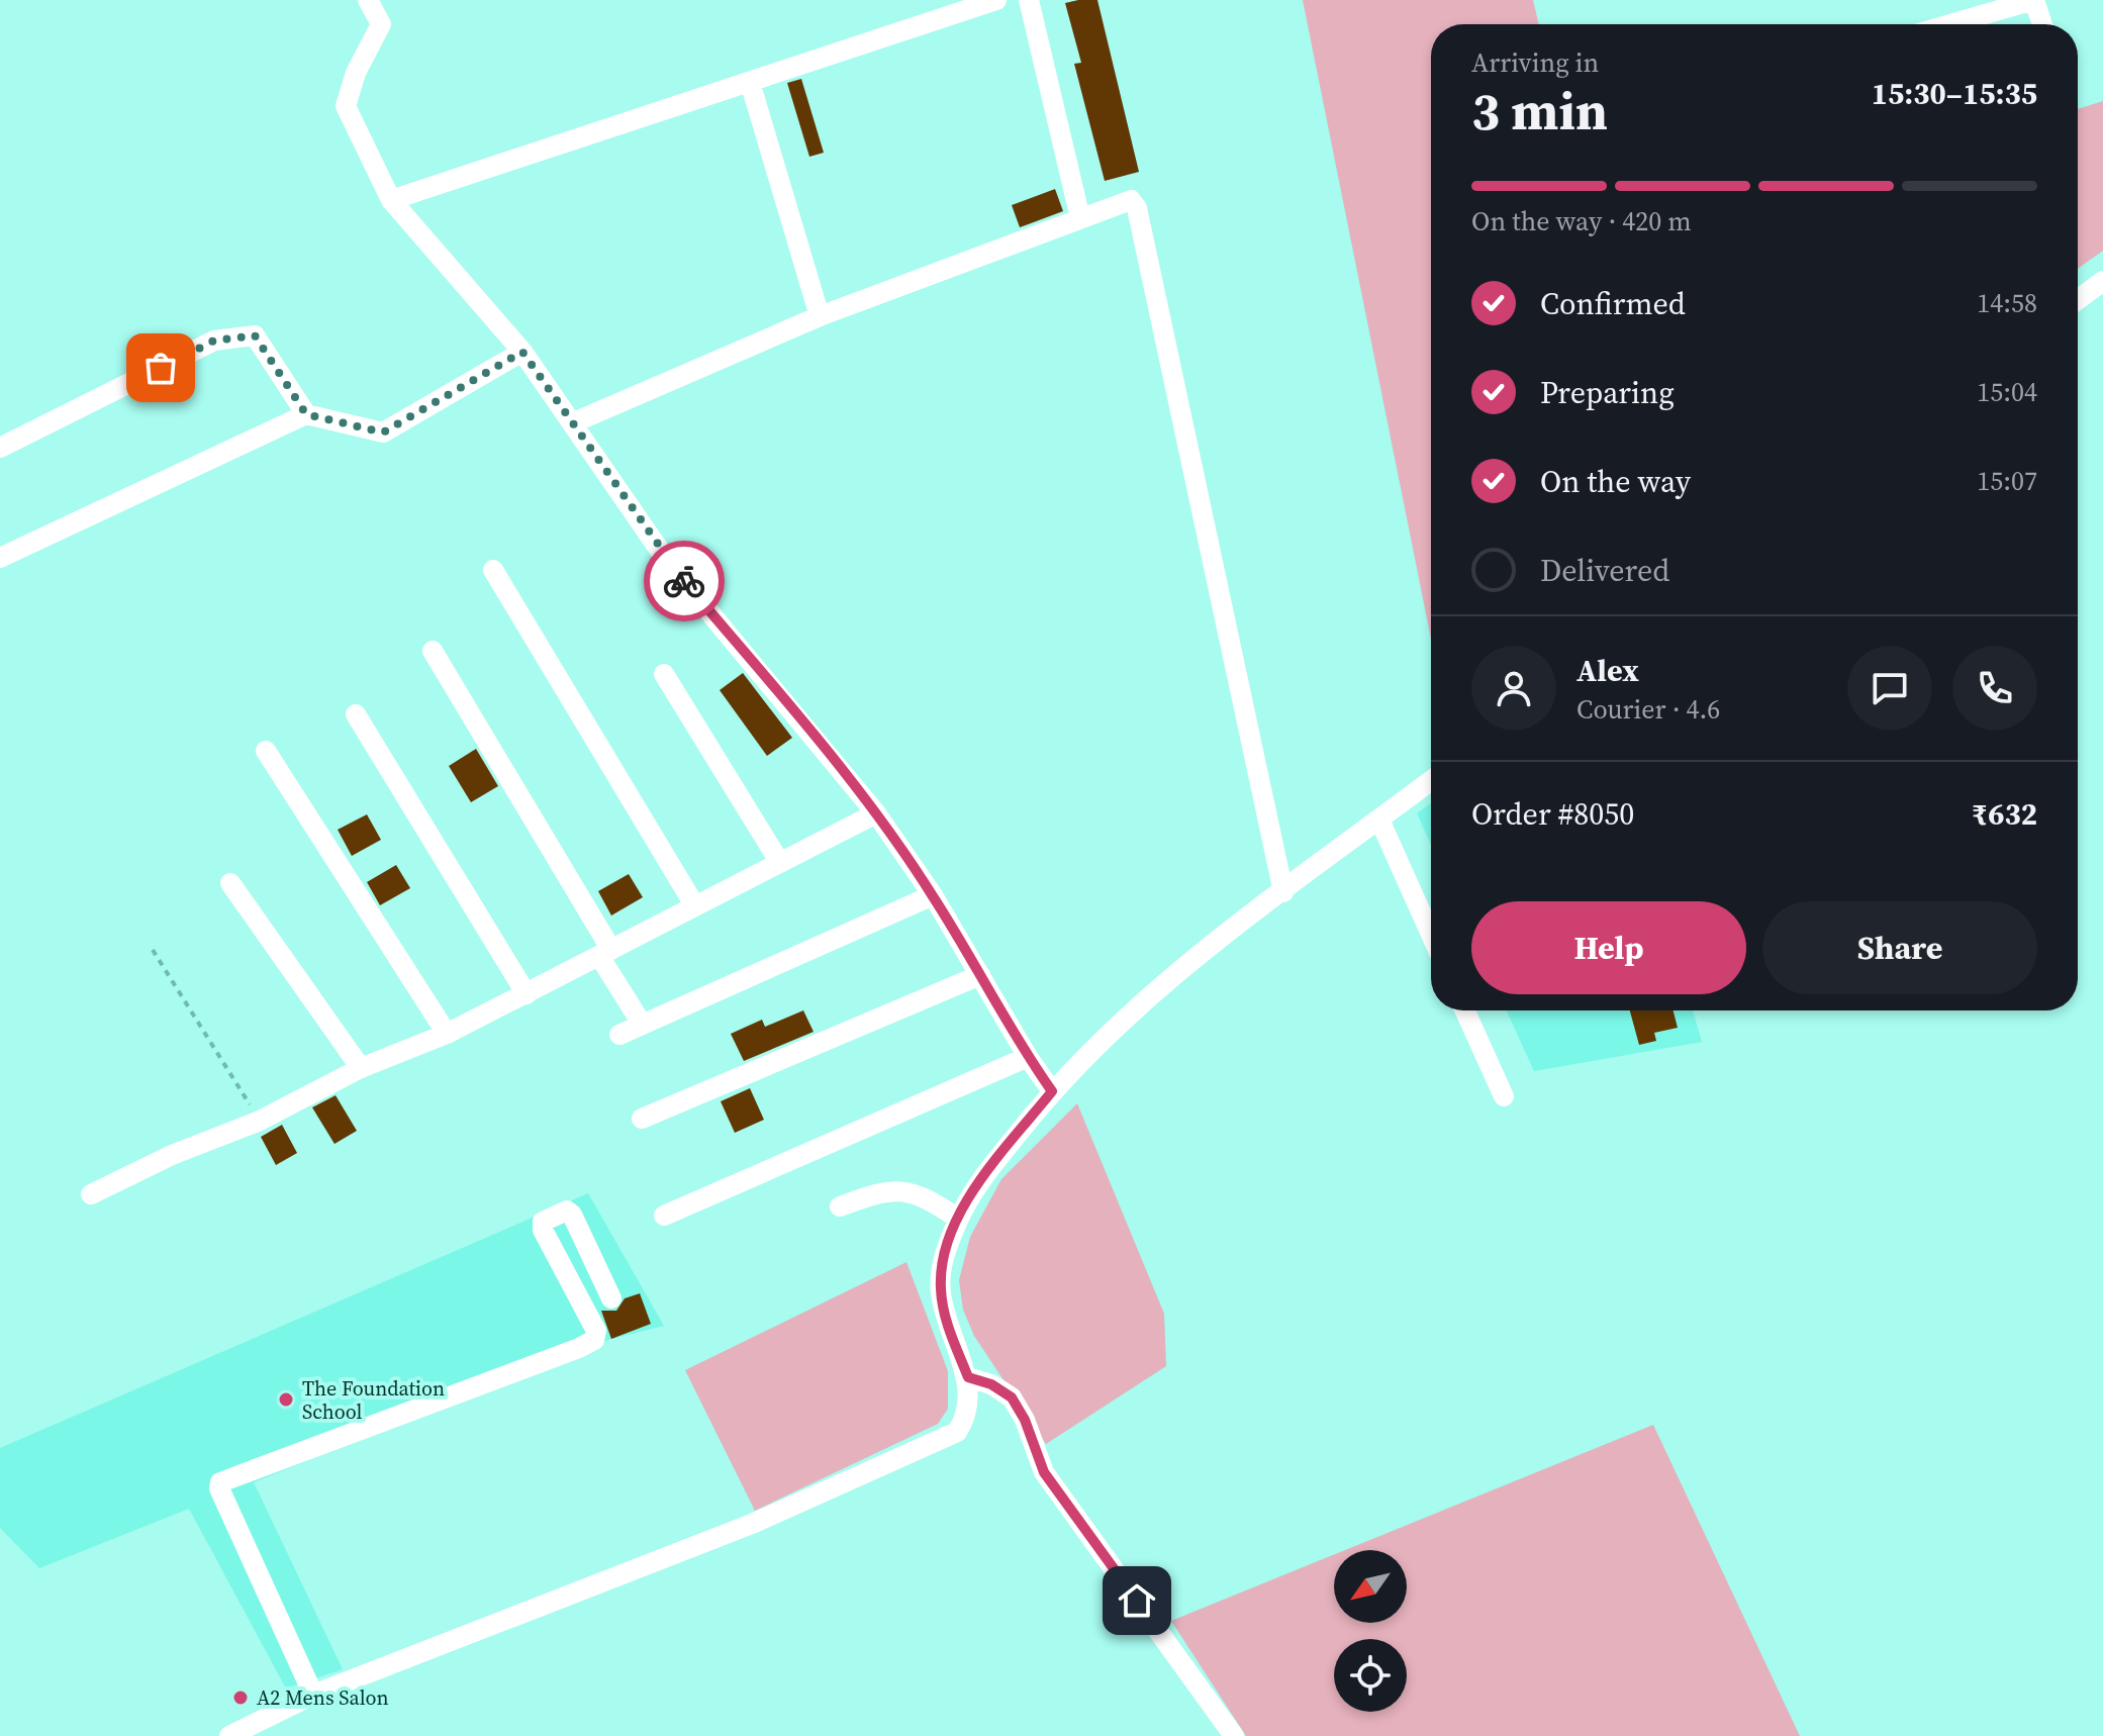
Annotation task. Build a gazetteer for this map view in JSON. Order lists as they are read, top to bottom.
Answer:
{
  "places": ["The Foundation School", "A2 Mens Salon"],
  "north": "bottom left",
  "page": {
    "heading": ["3 min", "Arriving in", "15:30–15:35"],
    "panel": [
      "Alex",
      "Courier · 4.6",
      "Order #8050",
      "₹632"
    ],
    "bar": "On the way · 420 m",
    "list": [
      ["Confirmed", "14:58"],
      ["Preparing", "15:04"],
      ["On the way", "15:07"],
      "Delivered"
    ],
    "buttons": ["Help", "Share"]
  }
}
